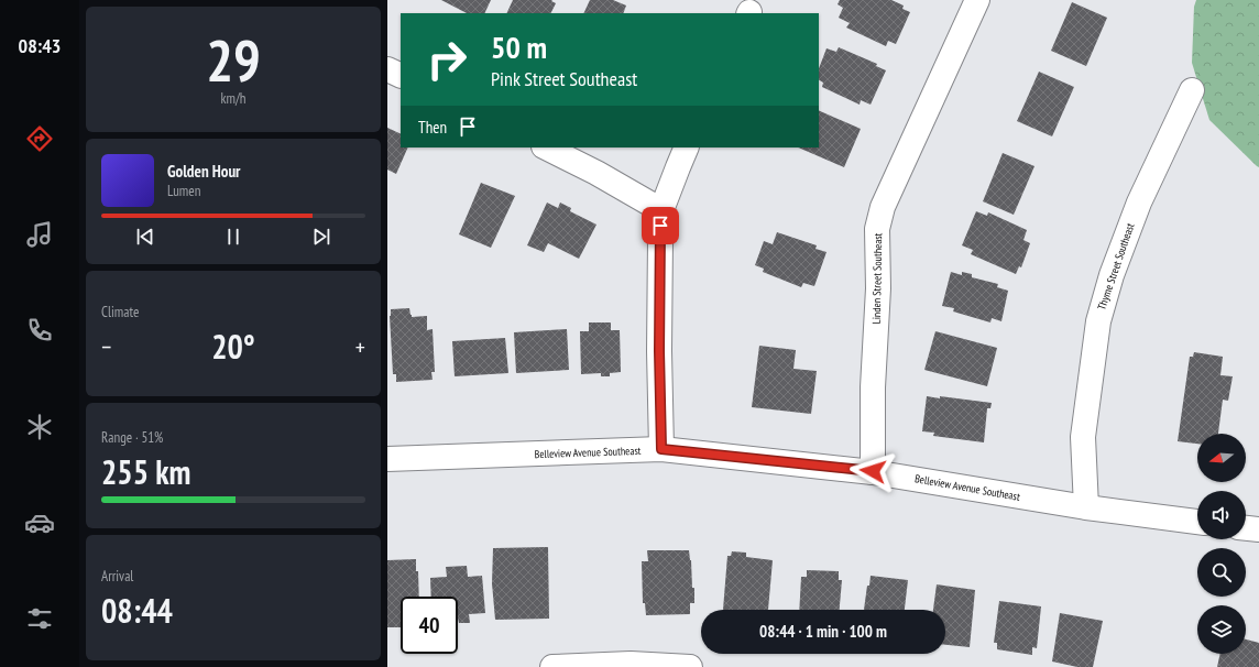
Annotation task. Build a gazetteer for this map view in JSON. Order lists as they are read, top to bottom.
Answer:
{
  "streets": {
    "street": ["Thyme Street Southeast", "Linden Street Southeast", "Belleview Avenue Southeast"]
  },
  "crossings": [
    ["Thyme Street Southeast", "Belleview Avenue Southeast"],
    ["Linden Street Southeast", "Belleview Avenue Southeast"]
  ],
  "north": "left",
  "page": {
    "tabs": "08:43",
    "tile": [
      ["29", "km/h"],
      "Climate",
      ["Range · 51%", "255 km"],
      ["Arrival", "08:44"]
    ],
    "turn": ["50 m", "Pink Street Southeast"],
    "then": "Then",
    "song": ["Golden Hour", "Lumen"],
    "heat": ["−", "20°", "+"],
    "limit": "40",
    "trip": "08:44 · 1 min · 100 m"
  }
}
